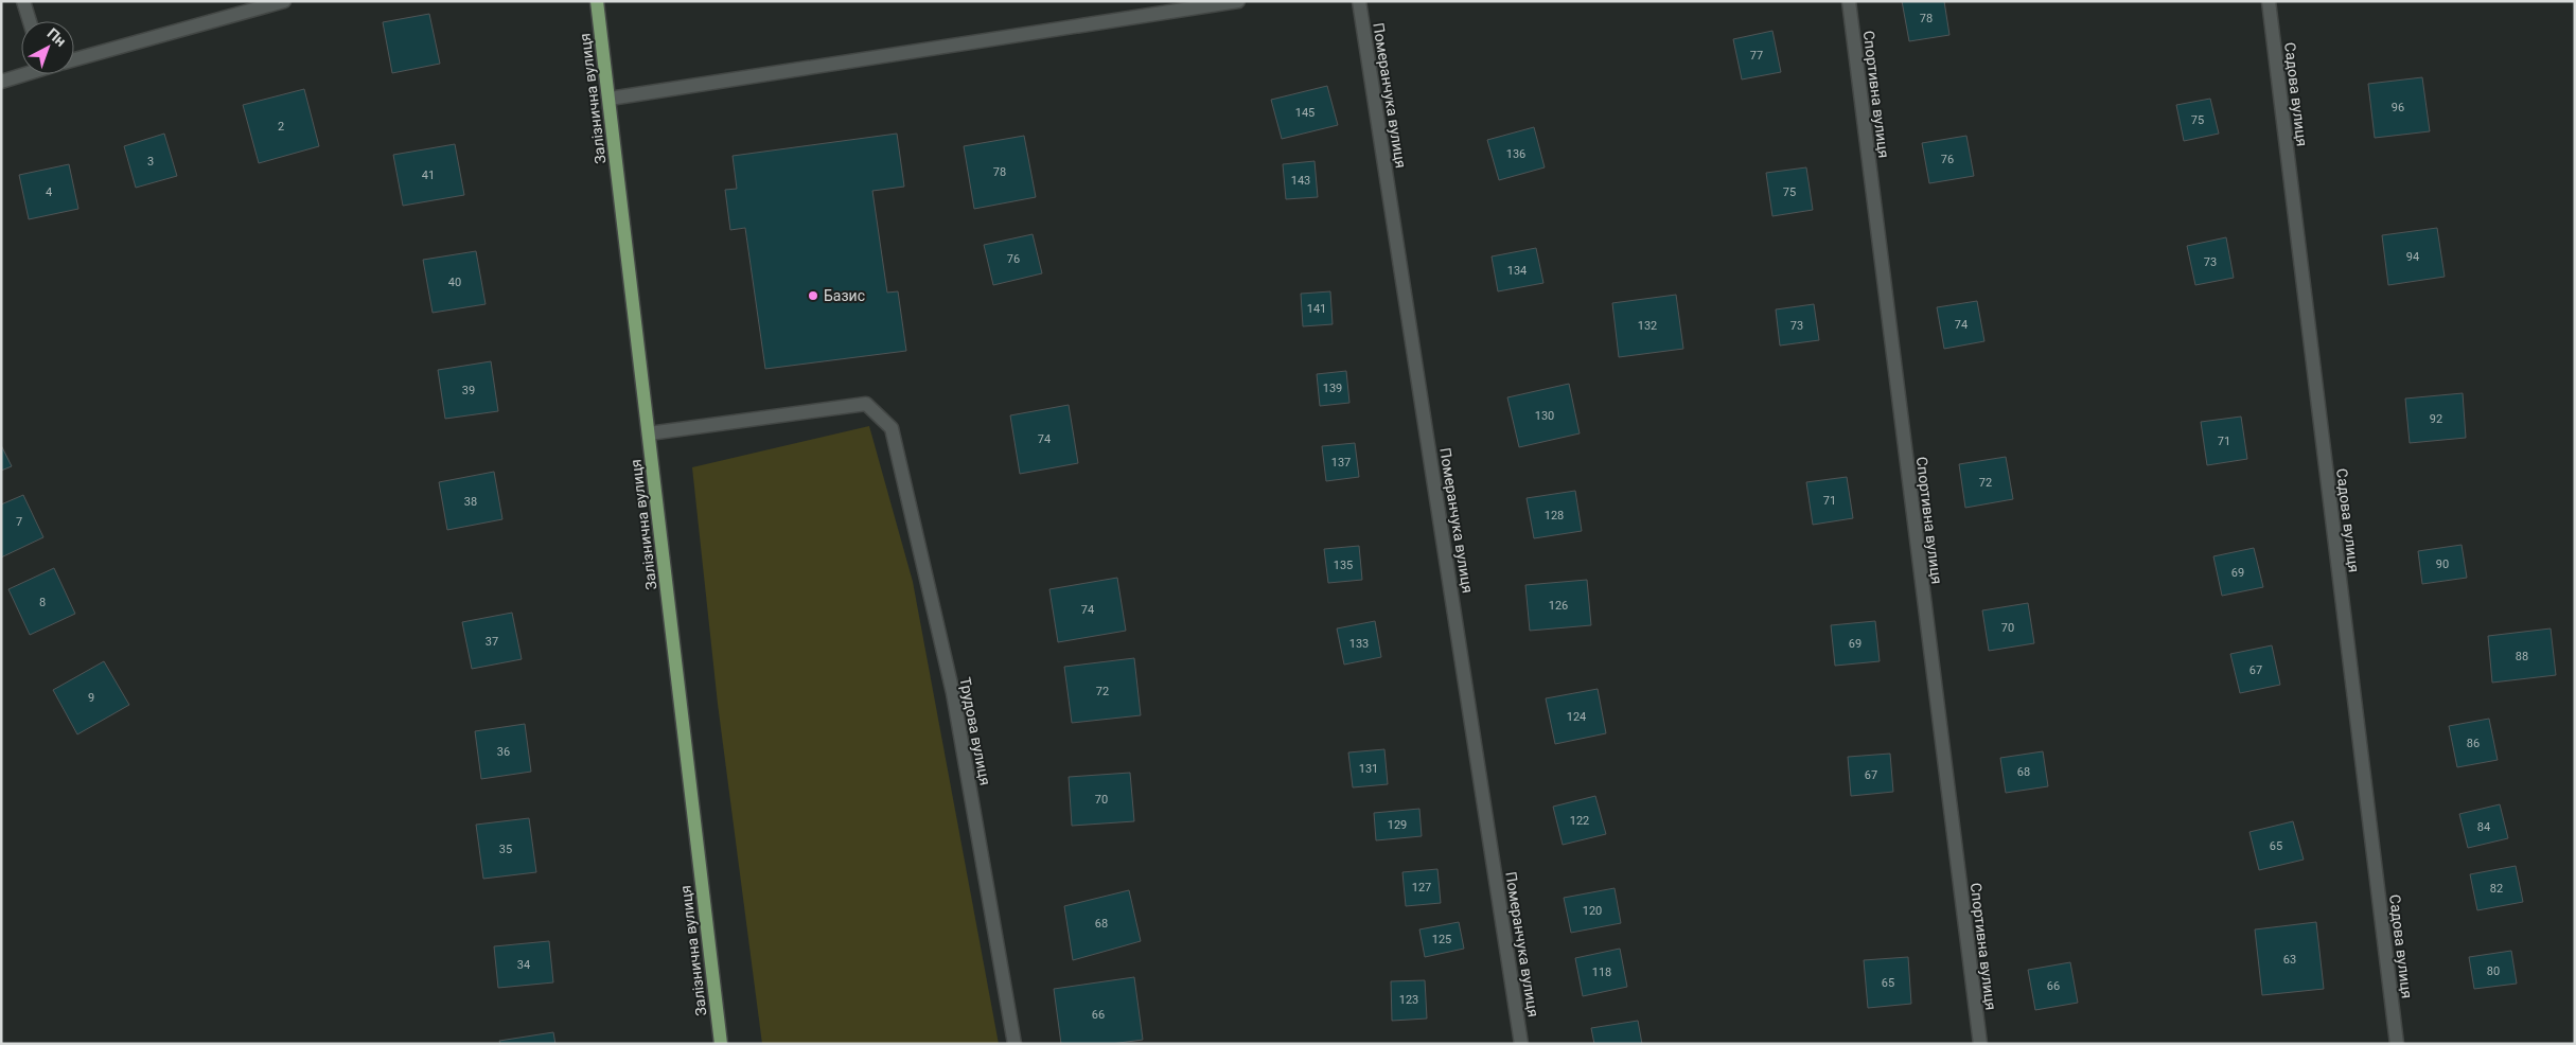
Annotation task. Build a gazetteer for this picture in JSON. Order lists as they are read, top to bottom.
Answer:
{
  "streets": {
    "main road": ["Залізнична вулиця"],
    "street": [
      "Спортивна вулиця",
      "Садова вулиця",
      "Померанчука вулиця",
      "Трудова вулиця"
    ]
  },
  "crossings": [
    ["Залізнична вулиця", "Трудова вулиця"]
  ],
  "places": ["Базис"],
  "house_numbers": [
    "78",
    "77",
    "96",
    "145",
    "75",
    "2",
    "136",
    "76",
    "3",
    "78",
    "41",
    "143",
    "4",
    "75",
    "94",
    "76",
    "73",
    "134",
    "40",
    "141",
    "74",
    "132",
    "73",
    "139",
    "39",
    "130",
    "92",
    "74",
    "71",
    "137",
    "72",
    "71",
    "38",
    "128",
    "7",
    "90",
    "135",
    "69",
    "8",
    "126",
    "74",
    "70",
    "37",
    "133",
    "69",
    "88",
    "67",
    "72",
    "9",
    "124",
    "86",
    "36",
    "131",
    "68",
    "67",
    "70",
    "122",
    "129",
    "84",
    "65",
    "35",
    "127",
    "82",
    "120",
    "68",
    "125",
    "63",
    "34",
    "80",
    "118",
    "65",
    "66",
    "123",
    "66"
  ],
  "north": "top right"
}
